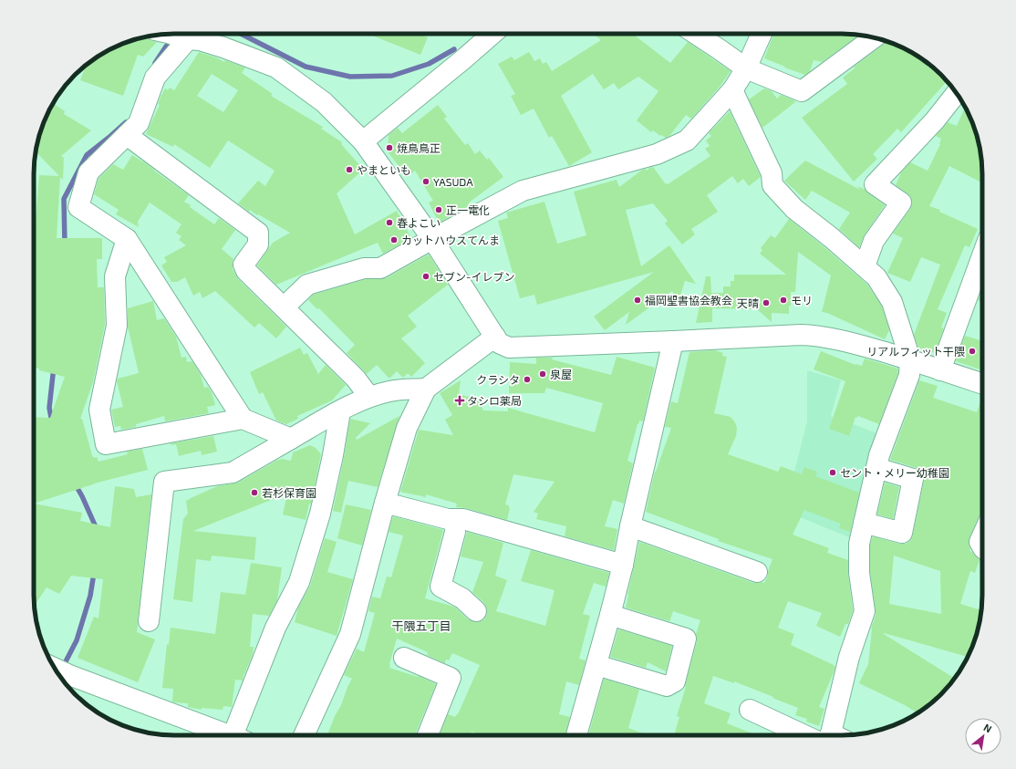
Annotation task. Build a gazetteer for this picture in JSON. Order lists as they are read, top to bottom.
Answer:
{
  "districts": ["干隈五丁目"],
  "places": {
    "other": [
      "焼鳥鳥正",
      "やまといも",
      "YASUDA",
      "正一電化",
      "春よこい",
      "カットハウスてんま",
      "セブン-イレブン",
      "福岡聖書協会教会",
      "モリ",
      "天晴",
      "リアルフィット干隈",
      "泉屋",
      "クラシタ",
      "セント・メリー幼稚園",
      "若杉保育園"
    ],
    "health": ["タシロ薬局"]
  },
  "north": "top right"
}
